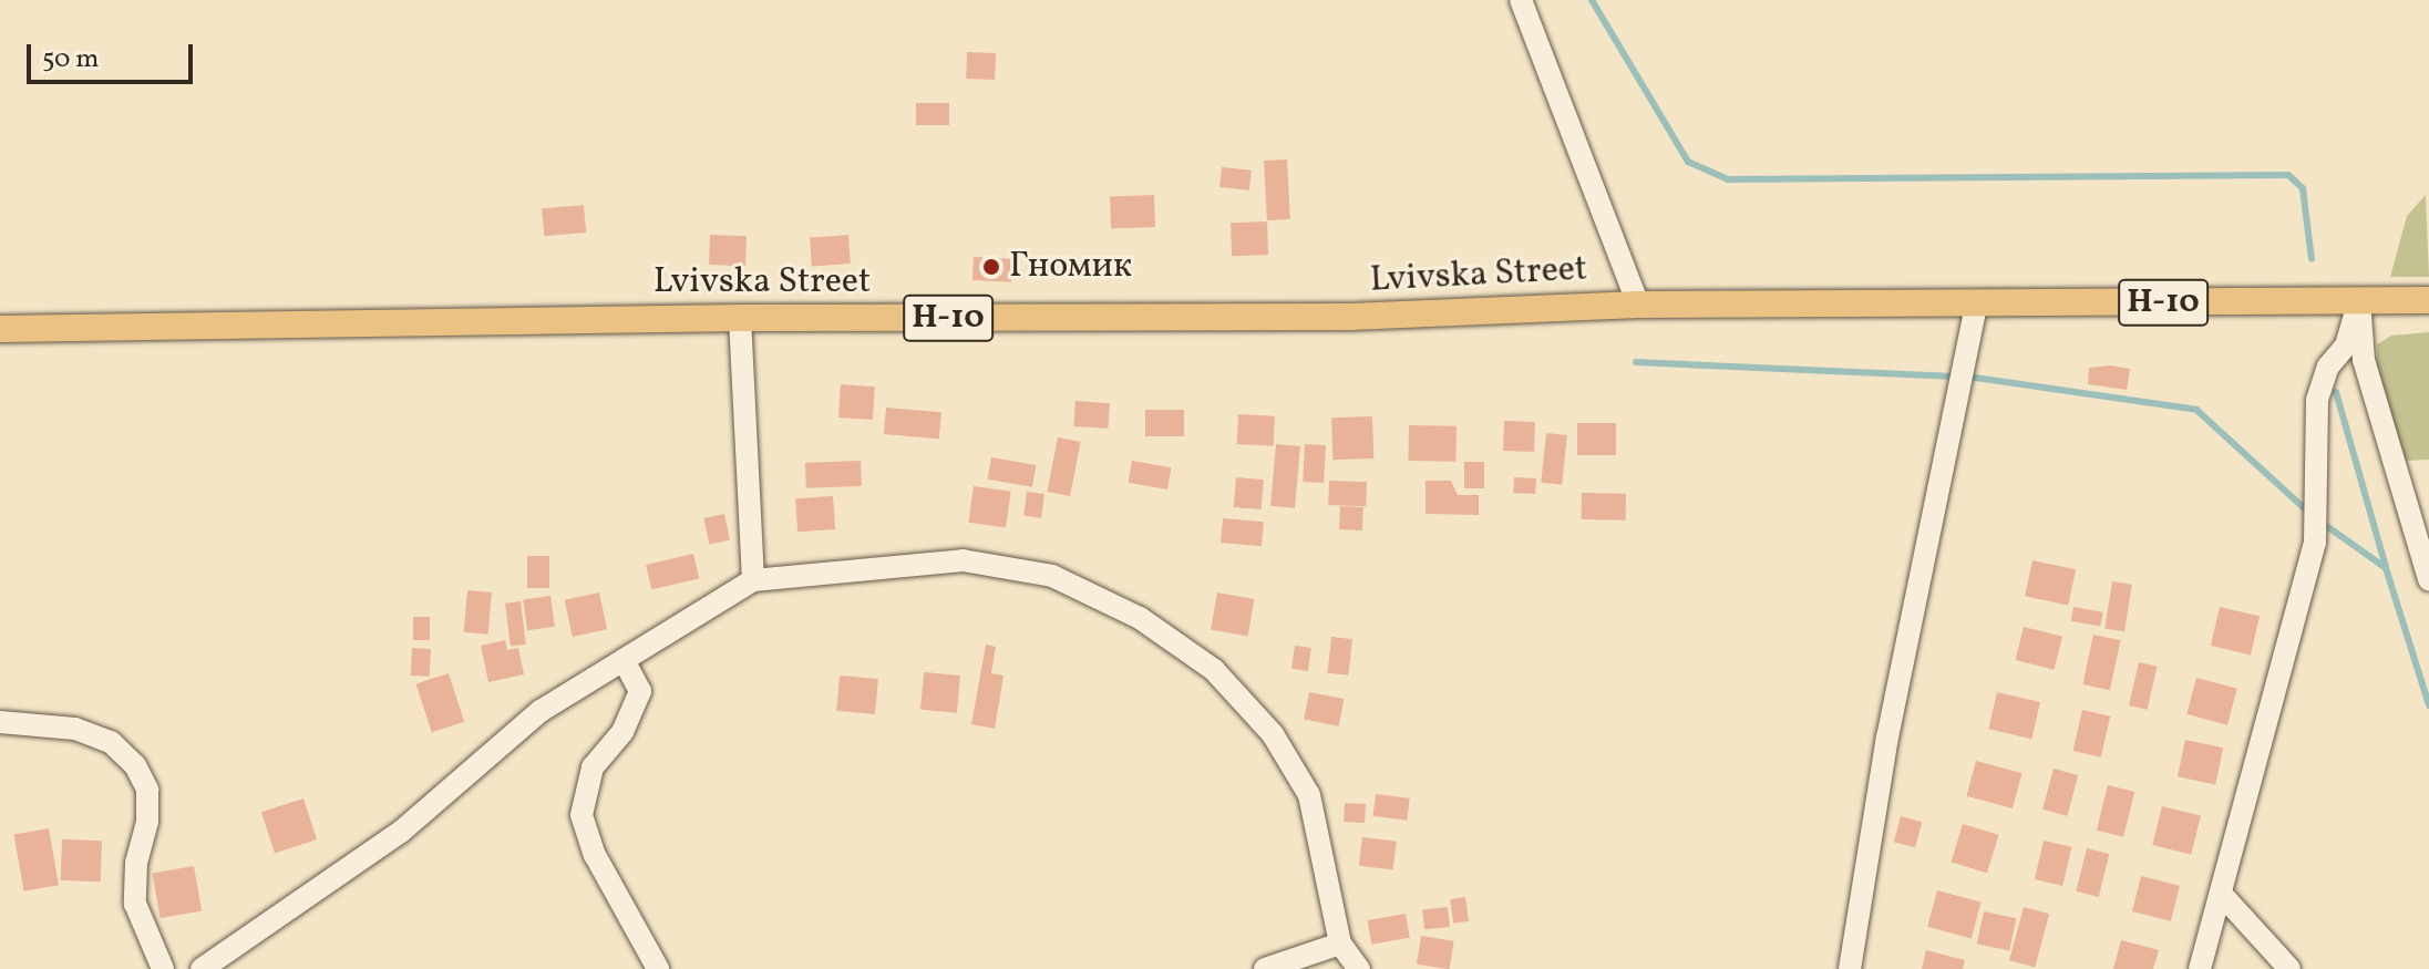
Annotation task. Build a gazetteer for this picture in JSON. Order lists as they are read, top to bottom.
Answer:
{
  "streets": {
    "main road": ["Lvivska Street", "Н-10"]
  },
  "crossings": [
    ["Lvivska Street", "Н-10"]
  ],
  "places": ["Гномик"],
  "scale_bar": "50 m"
}
